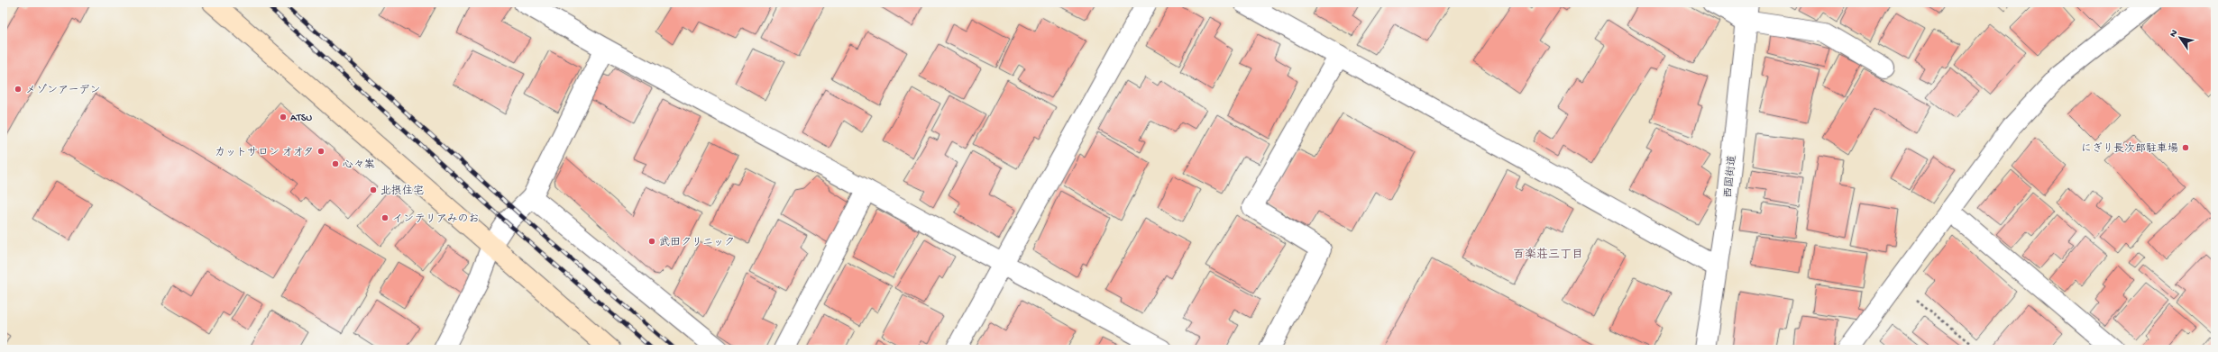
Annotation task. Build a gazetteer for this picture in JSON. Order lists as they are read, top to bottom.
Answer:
{
  "streets": {
    "street": ["西国街道"]
  },
  "districts": ["百楽荘三丁目"],
  "places": [
    "メゾンアーデン",
    "ATSU",
    "にぎり長次郎駐車場",
    "カットサロン オオタ",
    "心々案",
    "北摂住宅",
    "インテリアみのお",
    "武田クリニック"
  ],
  "north": "top left"
}
